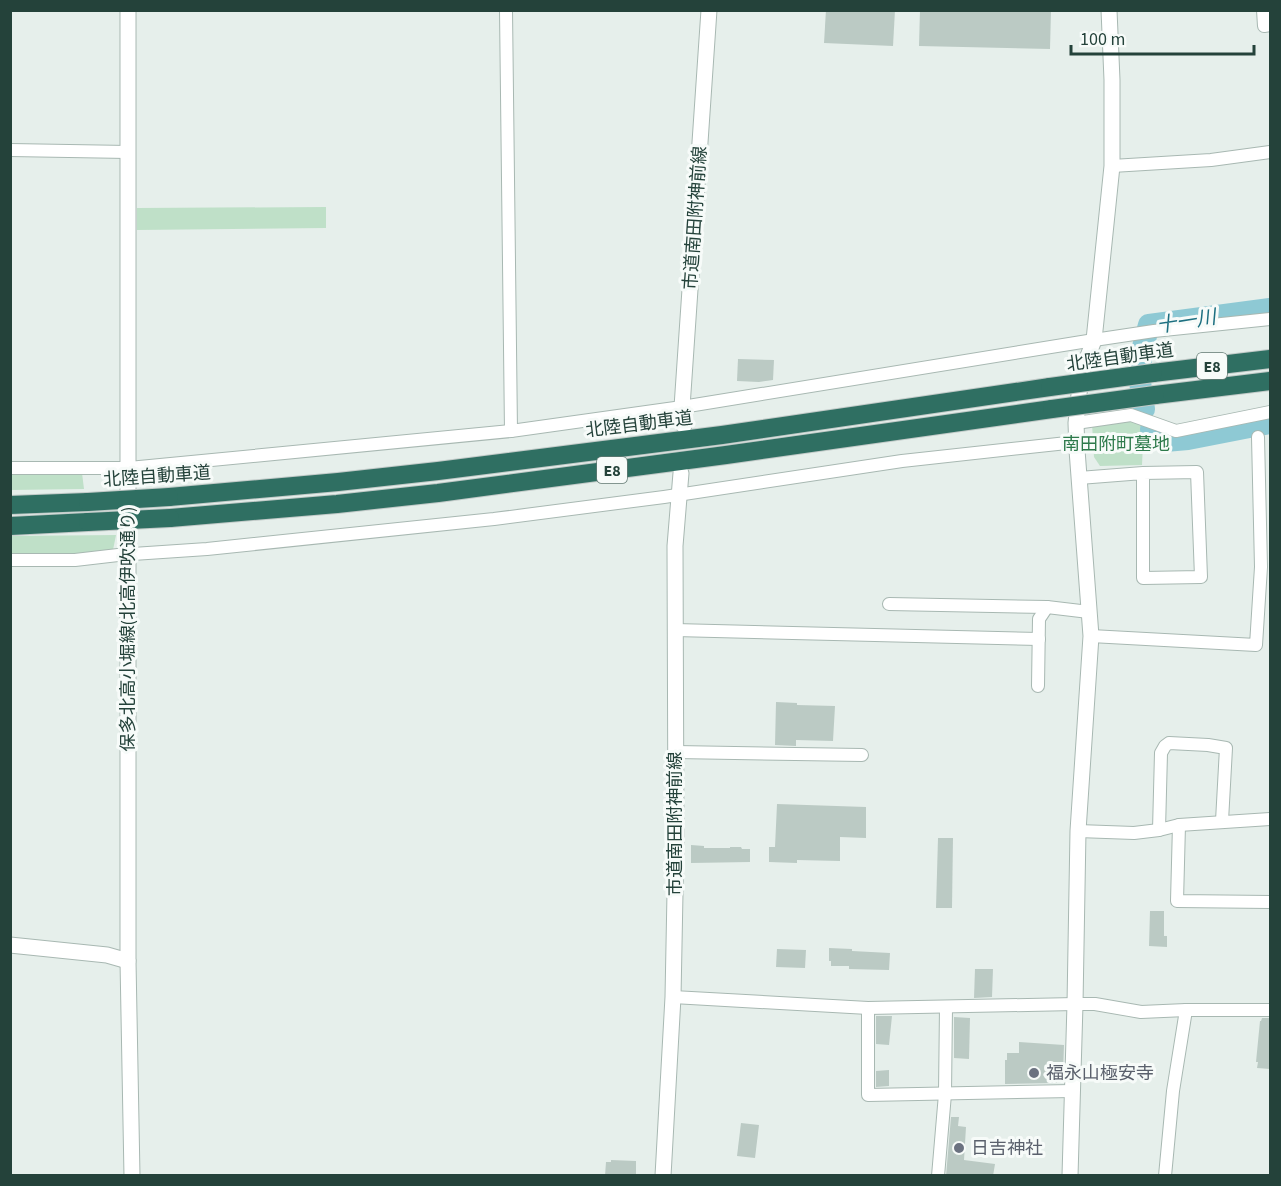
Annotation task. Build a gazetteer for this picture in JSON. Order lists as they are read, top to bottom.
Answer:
{
  "streets": {
    "highway": ["北陸自動車道", "E8"],
    "street": ["市道南田附神前線", "保多北高小堀線(北高伊吹通り)"]
  },
  "water": ["十一川"],
  "parks": ["南田附町墓地"],
  "places": ["福永山極安寺", "日吉神社"],
  "scale_bar": "100 m"
}
